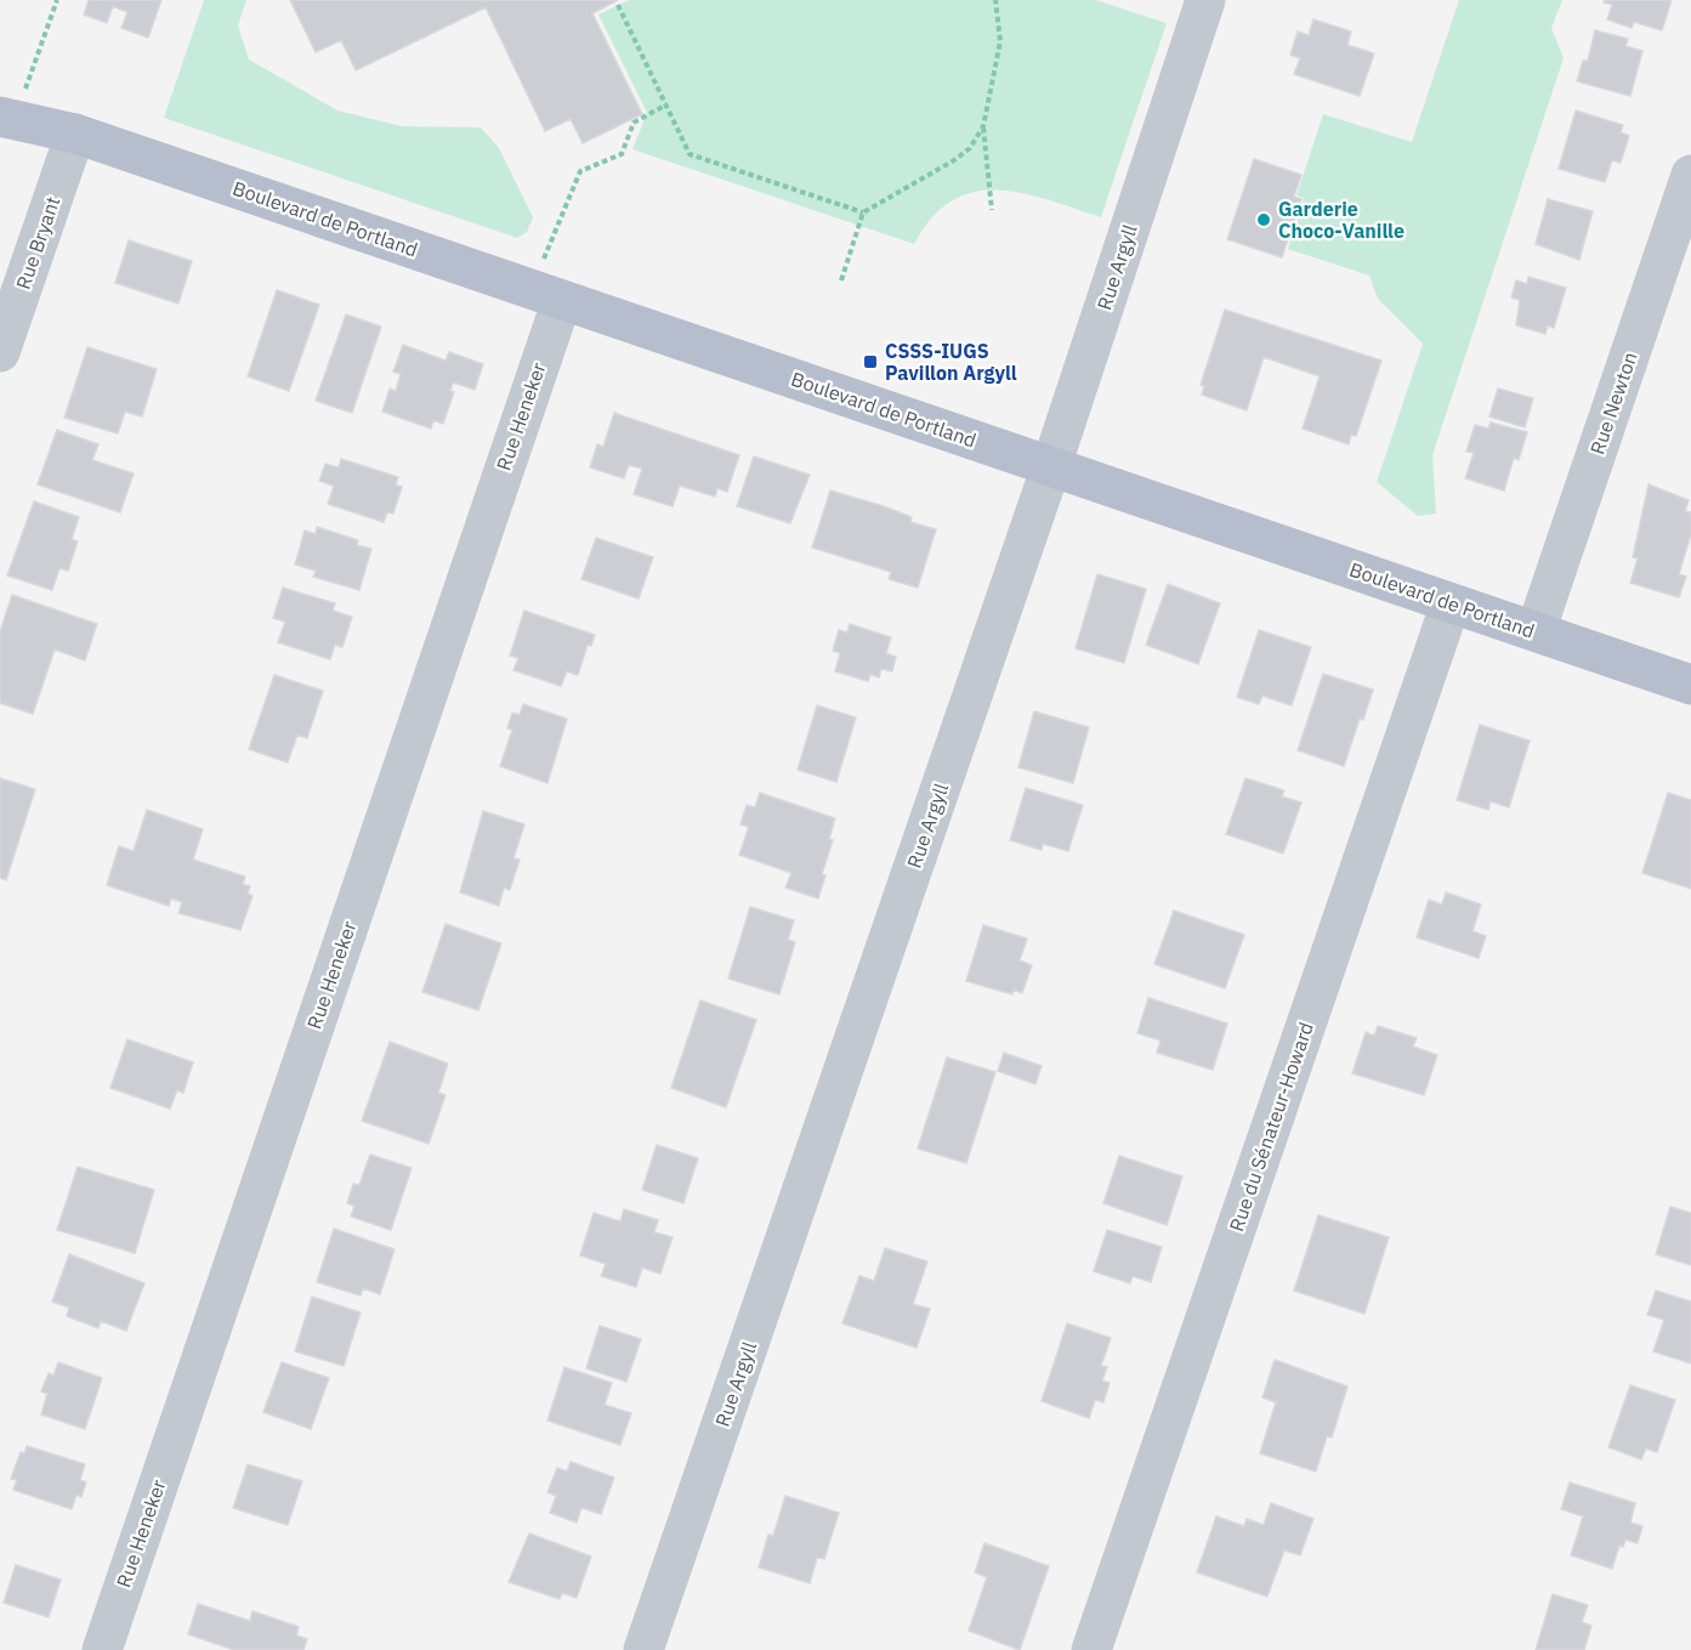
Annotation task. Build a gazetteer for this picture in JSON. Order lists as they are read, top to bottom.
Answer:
{
  "streets": {
    "main road": ["Boulevard de Portland"],
    "street": [
      "Rue Bryant",
      "Rue Argyll",
      "Rue Newton",
      "Rue Heneker",
      "Rue du Sénateur-Howard"
    ]
  },
  "crossings": [
    ["Boulevard de Portland", "Rue Bryant"],
    ["Boulevard de Portland", "Rue Argyll"],
    ["Boulevard de Portland", "Rue Newton"],
    ["Boulevard de Portland", "Rue Heneker"],
    ["Boulevard de Portland", "Rue du Sénateur-Howard"]
  ],
  "places": {
    "other": ["Garderie Choco-Vanille"],
    "transit": ["CSSS-IUGS Pavillon Argyll"]
  }
}
